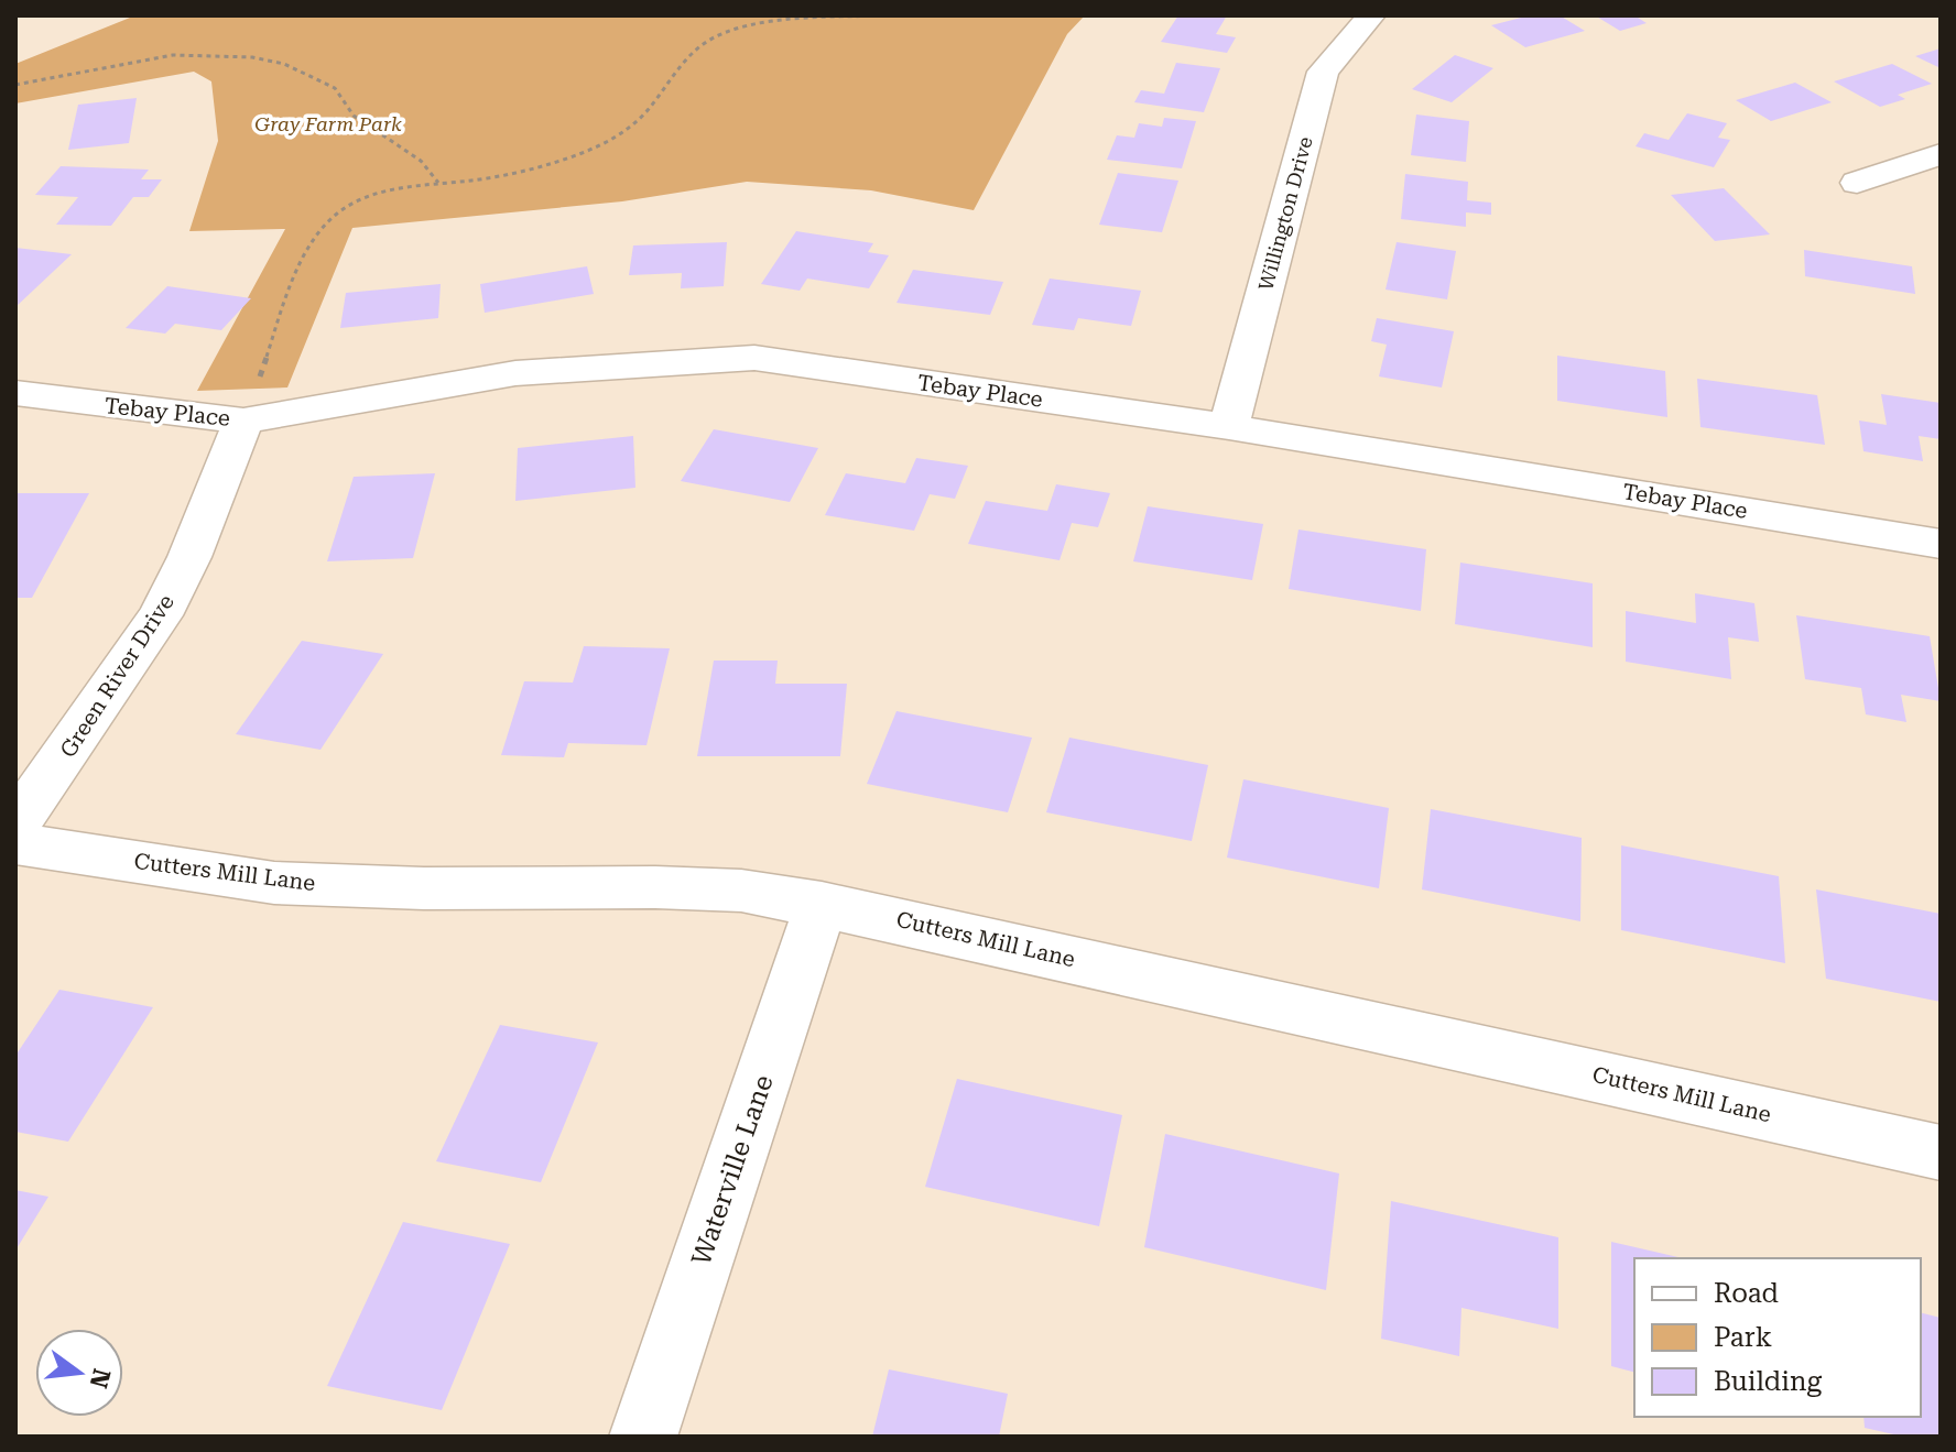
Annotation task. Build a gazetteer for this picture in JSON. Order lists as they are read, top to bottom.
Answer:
{
  "streets": {
    "street": [
      "Willington Drive",
      "Tebay Place",
      "Green River Drive",
      "Cutters Mill Lane",
      "Waterville Lane"
    ]
  },
  "crossings": [
    ["Willington Drive", "Tebay Place"],
    ["Tebay Place", "Green River Drive"],
    ["Cutters Mill Lane", "Waterville Lane"]
  ],
  "parks": ["Gray Farm Park"],
  "legend": ["Road", "Park", "Building"],
  "north": "right"
}
